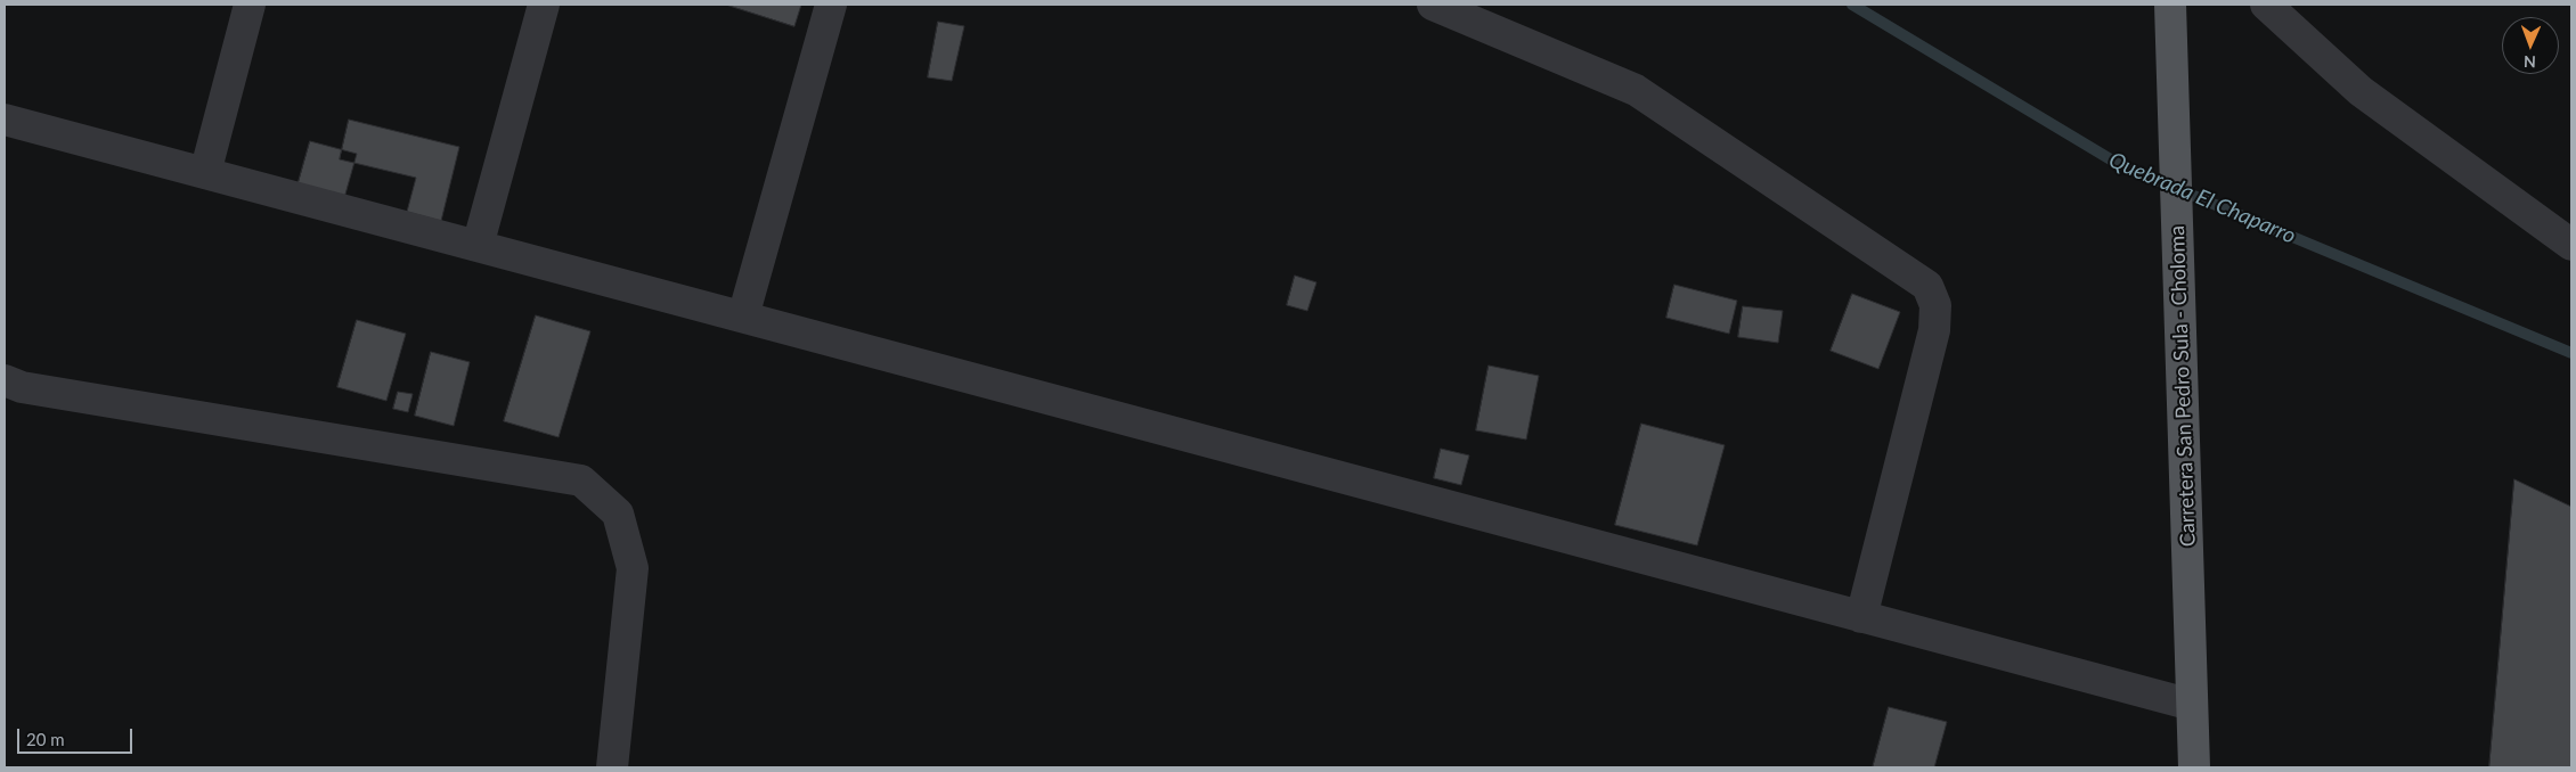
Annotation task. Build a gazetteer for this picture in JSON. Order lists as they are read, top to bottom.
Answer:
{
  "streets": {
    "main road": ["Carretera San Pedro Sula - Choloma"]
  },
  "water": ["Quebrada El Chaparro"],
  "scale_bar": "20 m",
  "north": "bottom"
}
